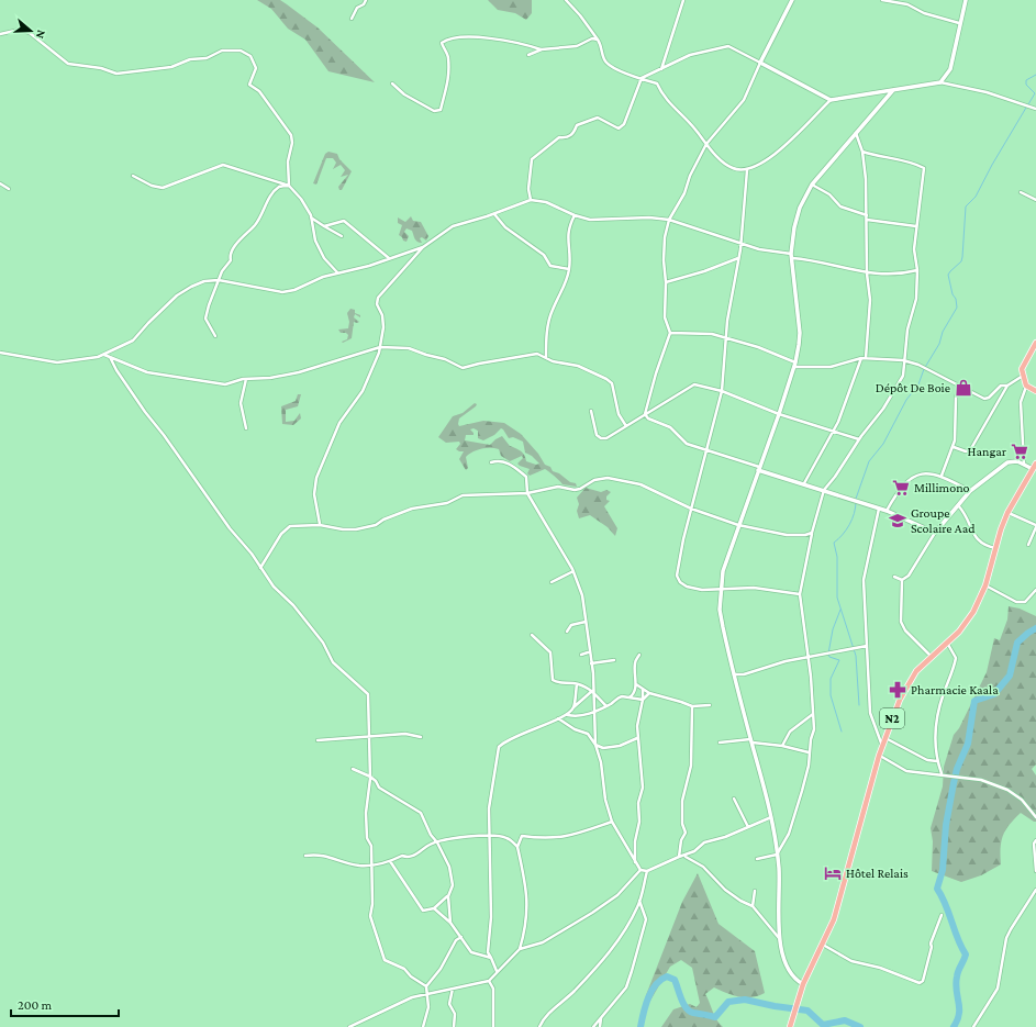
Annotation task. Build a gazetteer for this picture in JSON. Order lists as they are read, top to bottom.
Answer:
{
  "streets": {
    "highway": ["N2"]
  },
  "places": {
    "shop": ["Dépôt De Boie"],
    "supermarket": ["Hangar", "Millimono"],
    "school or university": ["Groupe Scolaire Aad"],
    "pharmacy": ["Pharmacie Kaala"],
    "hotel": ["Hôtel Relais"]
  },
  "scale_bar": "200 m",
  "north": "right"
}
